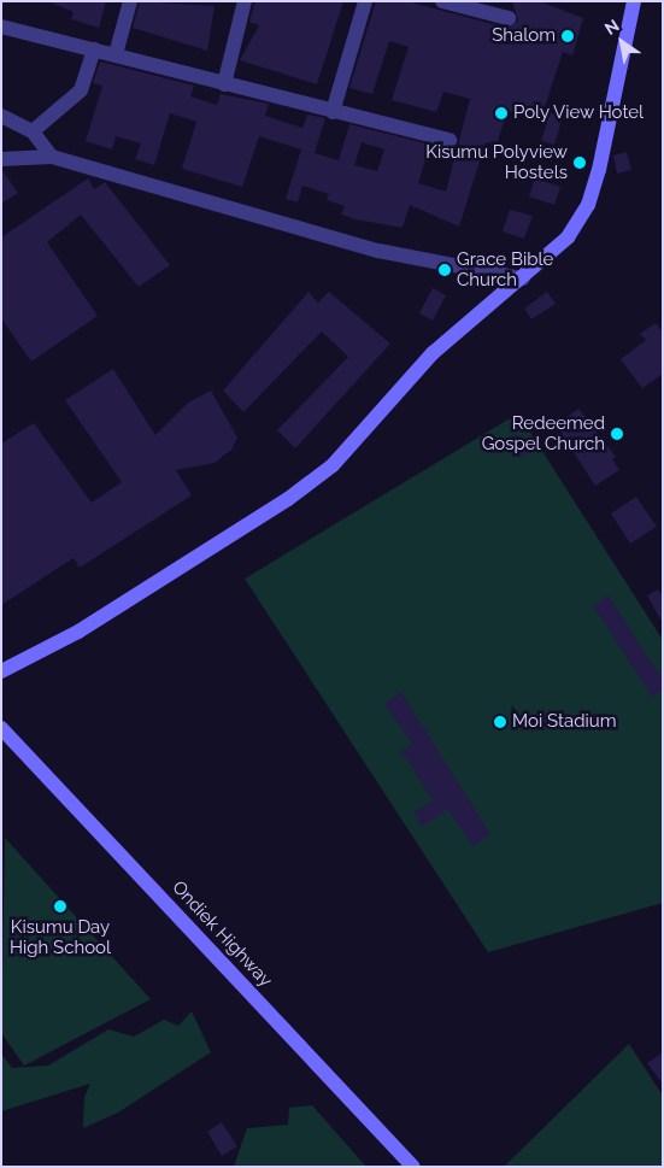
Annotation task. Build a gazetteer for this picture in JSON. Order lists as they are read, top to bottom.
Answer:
{
  "streets": {
    "street": ["Ondiek Highway"]
  },
  "places": [
    "Shalom",
    "Poly View Hotel",
    "Kisumu Polyview Hostels",
    "Grace Bible Church",
    "Redeemed Gospel Church",
    "Moi Stadium",
    "Kisumu Day High School"
  ],
  "north": "top left"
}
